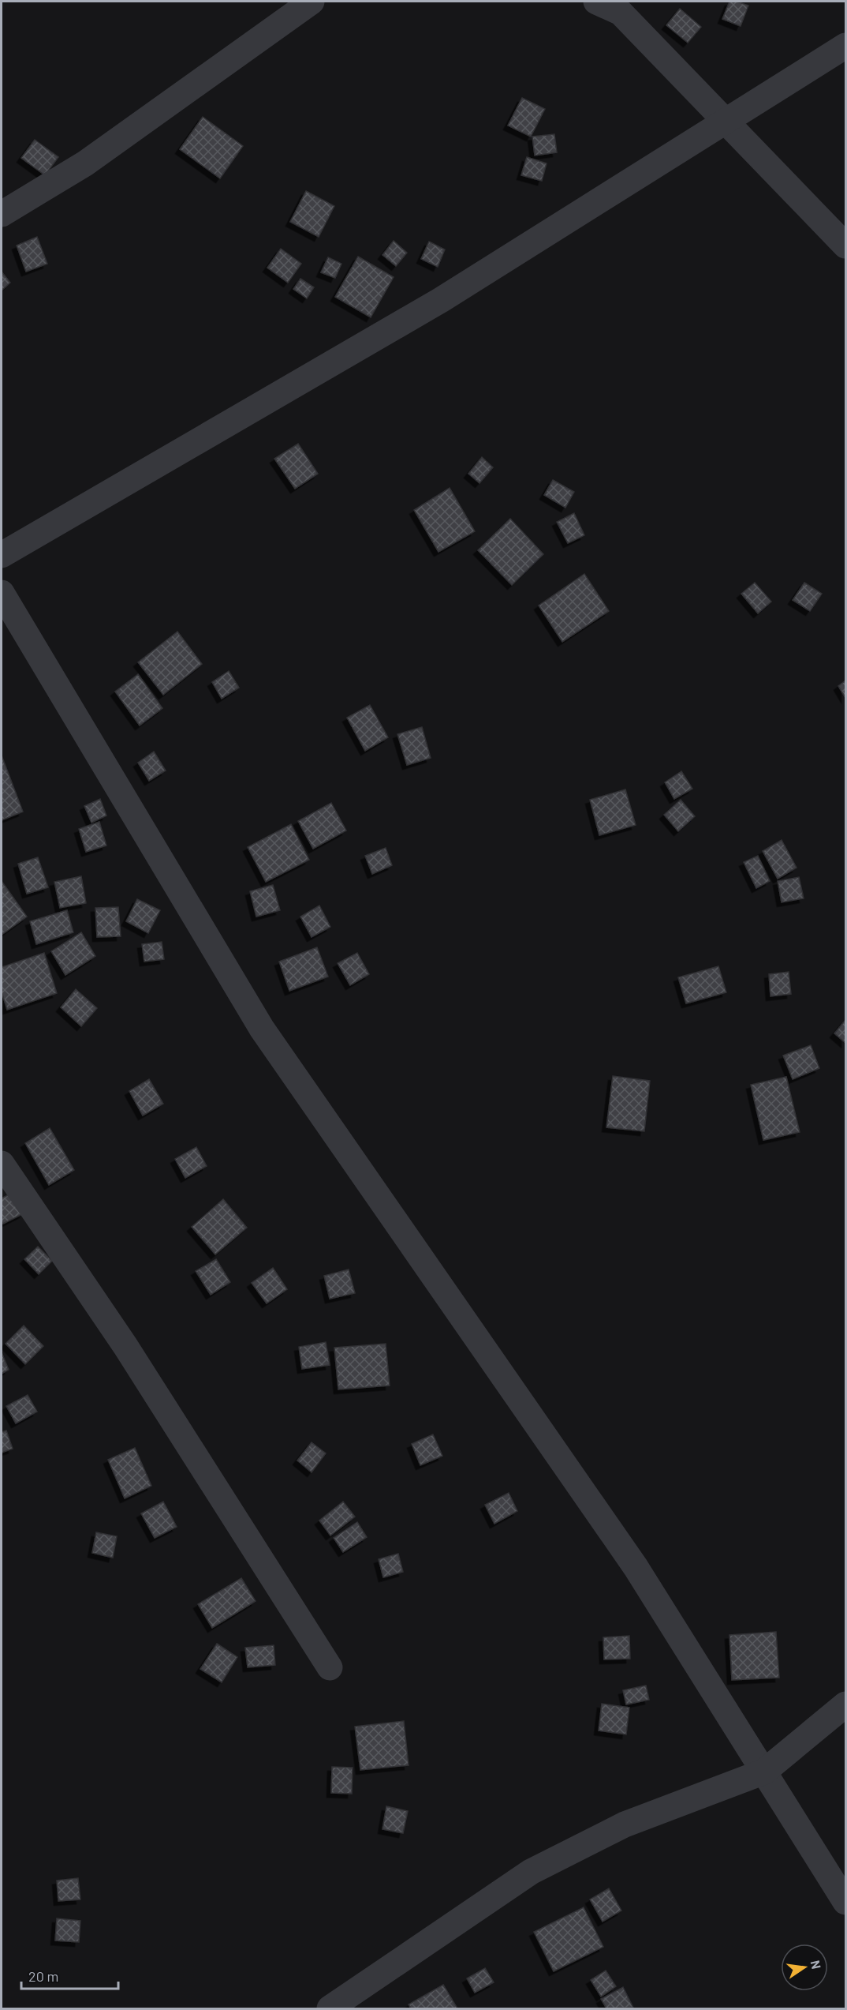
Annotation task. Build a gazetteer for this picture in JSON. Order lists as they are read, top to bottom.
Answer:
{
  "scale_bar": "20 m",
  "north": "right"
}
